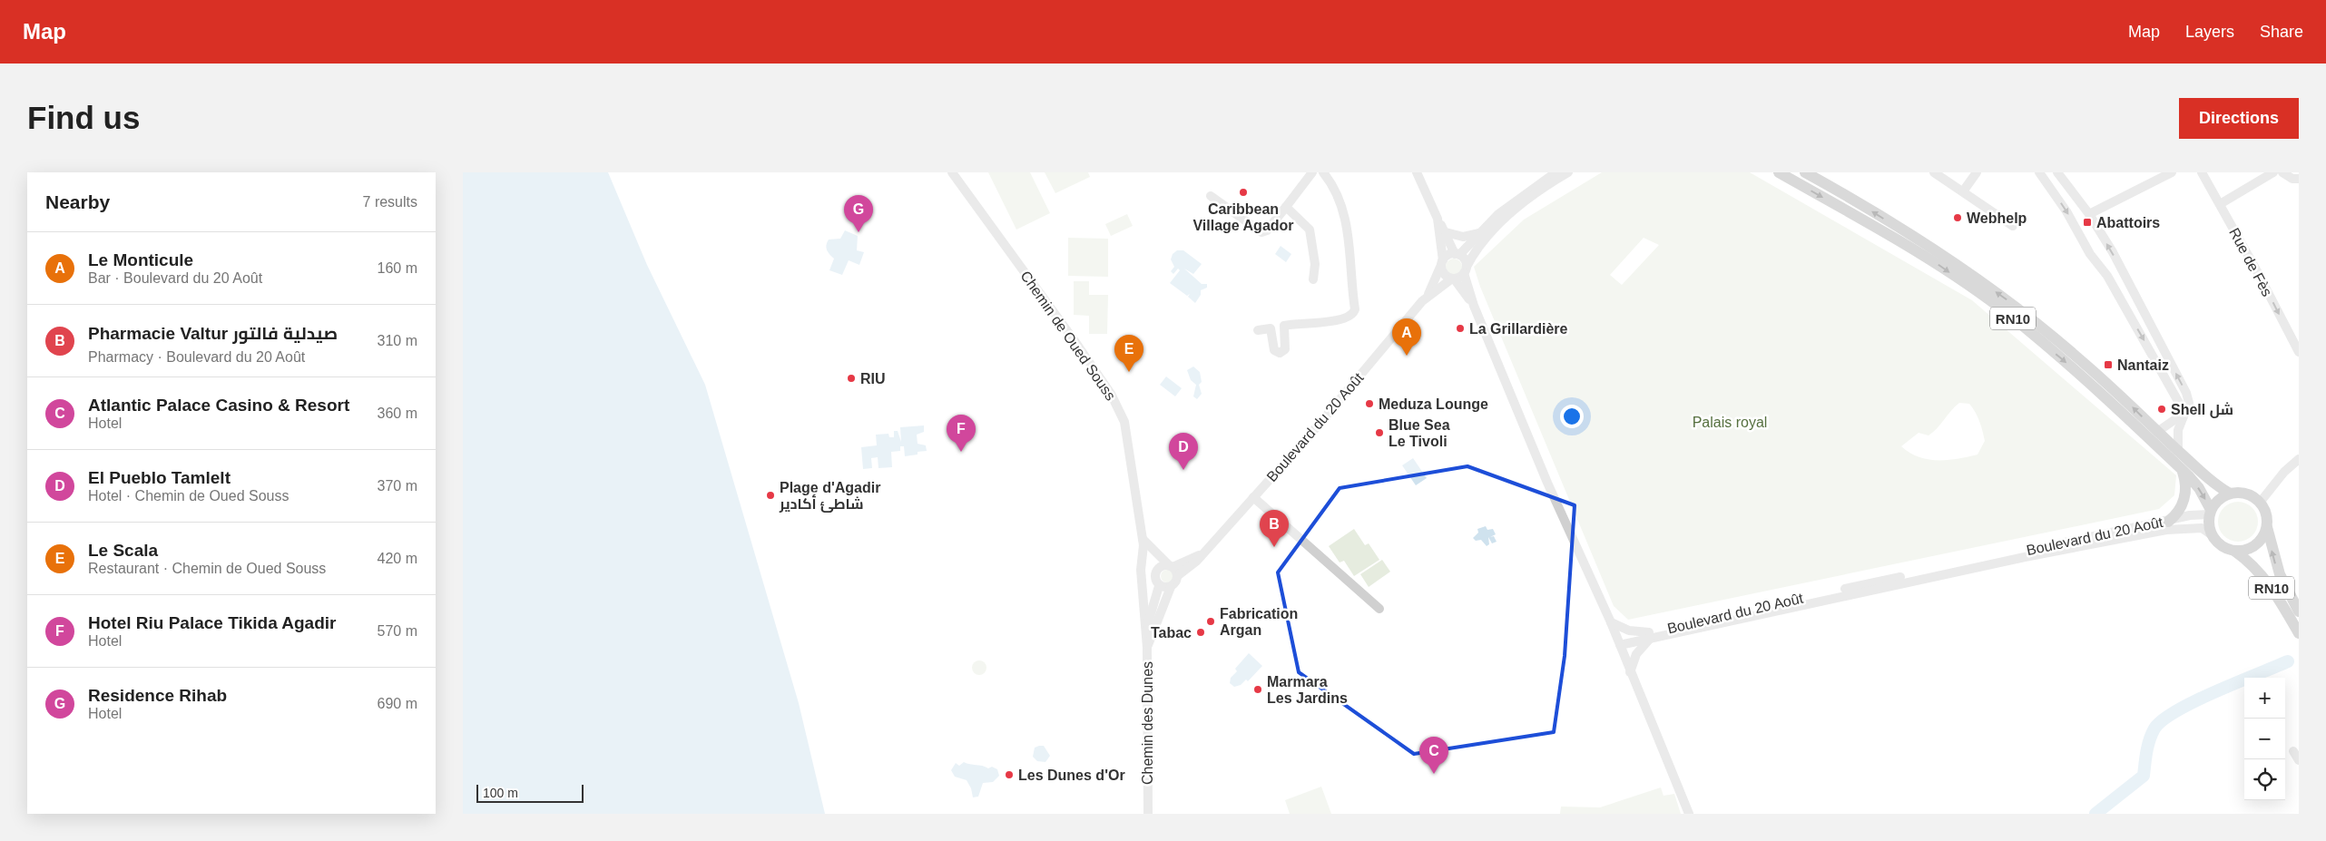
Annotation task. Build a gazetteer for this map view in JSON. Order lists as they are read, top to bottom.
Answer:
{
  "streets": {
    "main road": ["RN10"],
    "street": [
      "Rue de Fès",
      "Chemin de Oued Souss",
      "Boulevard du 20 Août",
      "Chemin des Dunes"
    ]
  },
  "crossings": [
    ["RN10", "Boulevard du 20 Août"],
    ["Chemin de Oued Souss", "Boulevard du 20 Août"],
    ["Chemin de Oued Souss", "Chemin des Dunes"],
    ["Boulevard du 20 Août", "Chemin des Dunes"]
  ],
  "one_way": ["Rue de Fès"],
  "parks": ["Palais royal"],
  "places": {
    "other": [
      "Caribbean Village Agador",
      "Webhelp",
      "La Grillardière",
      "RIU",
      "Meduza Lounge",
      "Shell شل",
      "Blue Sea Le Tivoli",
      "Plage d'Agadir شاطئ أكادير",
      "Fabrication Argan",
      "Tabac",
      "Marmara Les Jardins",
      "Les Dunes d'Or"
    ],
    "transit": ["Abattoirs", "Nantaiz"]
  },
  "scale_bar": "100 m",
  "page": {
    "header": "Map",
    "nav": ["Map", "Layers", "Share"],
    "buttons": "Directions",
    "title": "Find us",
    "heading": ["Nearby", "7 results"],
    "pins": [
      "G",
      "A",
      "E",
      "F",
      "D",
      "B",
      "C"
    ],
    "list": [
      {
        "mark": "A",
        "name": "Le Monticule",
        "note": "Bar · Boulevard du 20 Août",
        "value": "160 m"
      },
      {
        "mark": "B",
        "name": "Pharmacie Valtur صيدلية فالتور",
        "note": "Pharmacy · Boulevard du 20 Août",
        "value": "310 m"
      },
      {
        "mark": "C",
        "name": "Atlantic Palace Casino & Resort",
        "note": "Hotel",
        "value": "360 m"
      },
      {
        "mark": "D",
        "name": "El Pueblo Tamlelt",
        "note": "Hotel · Chemin de Oued Souss",
        "value": "370 m"
      },
      {
        "mark": "E",
        "name": "Le Scala",
        "note": "Restaurant · Chemin de Oued Souss",
        "value": "420 m"
      },
      {
        "mark": "F",
        "name": "Hotel Riu Palace Tikida Agadir",
        "note": "Hotel",
        "value": "570 m"
      },
      {
        "mark": "G",
        "name": "Residence Rihab",
        "note": "Hotel",
        "value": "690 m"
      }
    ],
    "map_buttons": ["+", "−"],
    "scale": "100 m"
  }
}
